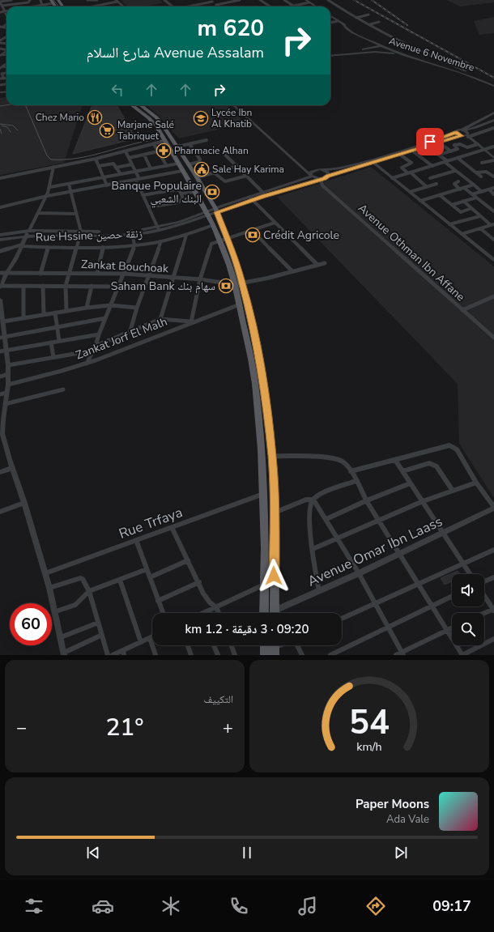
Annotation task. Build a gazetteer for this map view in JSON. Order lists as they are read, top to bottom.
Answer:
{
  "streets": {
    "street": [
      "Avenue 6 Novembre",
      "Rue Hssine زنقة حصين",
      "Avenue Othman Ibn Affane",
      "Zankat Bouchoak",
      "Zankat Jorf El Malh",
      "Rue Trfaya",
      "Avenue Omar Ibn Laass"
    ]
  },
  "places": {
    "restaurant": ["Chez Mario"],
    "school or university": ["Lycée Ibn Al Khatib"],
    "supermarket": ["Marjane Salé Tabriquet"],
    "pharmacy": ["Pharmacie Alhan"],
    "public building": ["Sale Hay Karima"],
    "bank": ["Banque Populaire البنك الشعبي", "Crédit Agricole", "Saham Bank سهام بنك"]
  },
  "page": {
    "turn": ["620 m", "Avenue Assalam شارع السلام"],
    "limit": "60",
    "trip": "09:20 · 3 دقيقة · 1.2 km",
    "tile": "التكييف",
    "heat": ["−", "21°", "+"],
    "song": ["Paper Moons", "Ada Vale"],
    "tabs": "09:17",
    "gauge": ["54", "km/h"]
  }
}
